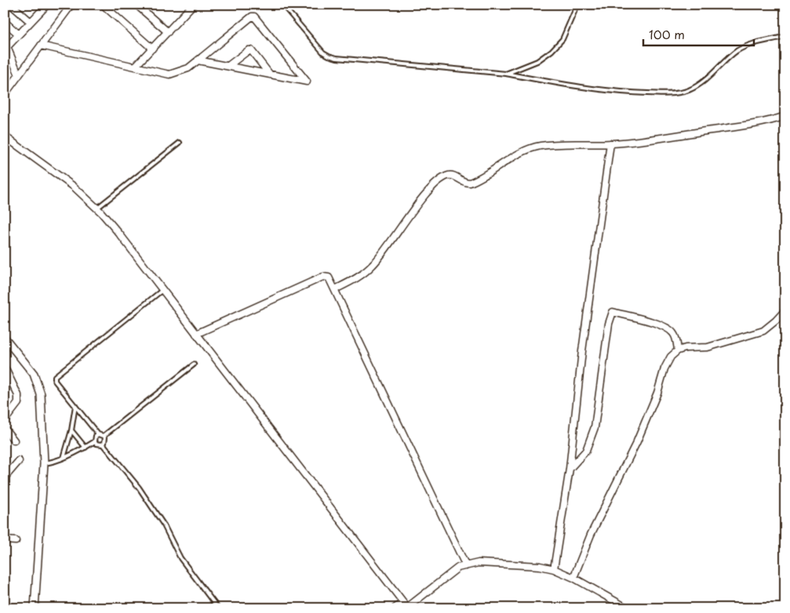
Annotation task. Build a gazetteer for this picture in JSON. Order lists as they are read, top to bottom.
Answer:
{
  "scale_bar": "100 m"
}
